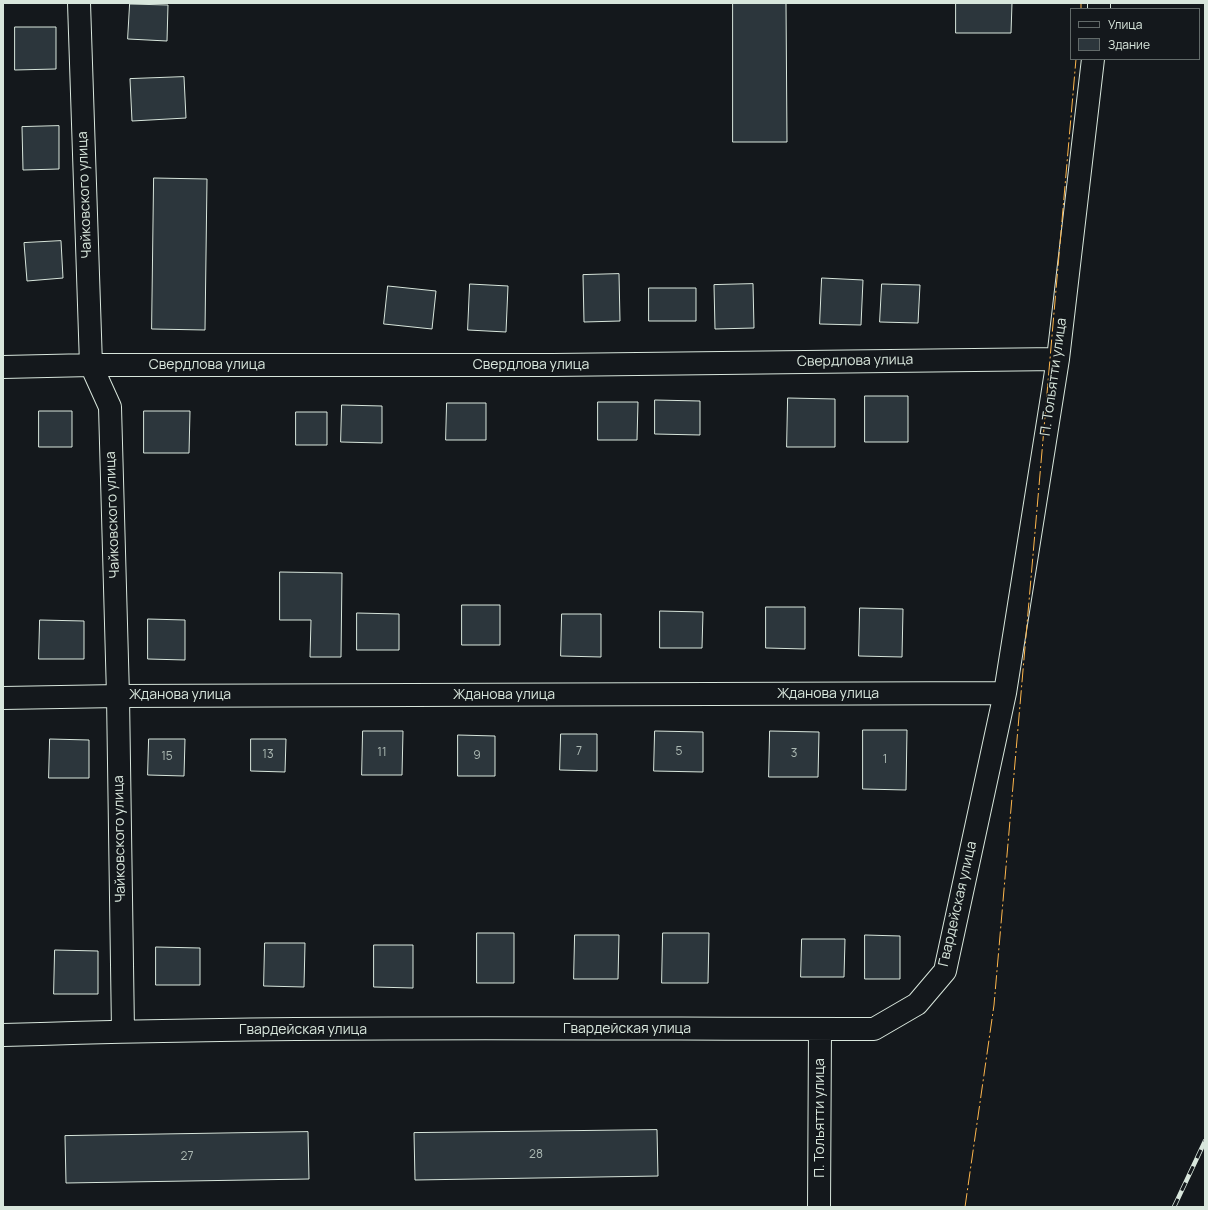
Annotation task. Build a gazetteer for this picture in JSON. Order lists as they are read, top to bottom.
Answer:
{
  "streets": {
    "street": [
      "Чайковского улица",
      "Свердлова улица",
      "П. Тольятти улица",
      "Жданова улица",
      "Гвардейская улица"
    ]
  },
  "crossings": [
    ["Чайковского улица", "Свердлова улица"],
    ["Чайковского улица", "Жданова улица"],
    ["Чайковского улица", "Гвардейская улица"],
    ["Свердлова улица", "П. Тольятти улица"],
    ["П. Тольятти улица", "Жданова улица"],
    ["П. Тольятти улица", "Гвардейская улица"],
    ["Жданова улица", "Гвардейская улица"]
  ],
  "house_numbers": [
    "7",
    "5",
    "11",
    "3",
    "13",
    "9",
    "15",
    "1",
    "28",
    "27"
  ],
  "legend": ["Улица", "Здание"]
}
